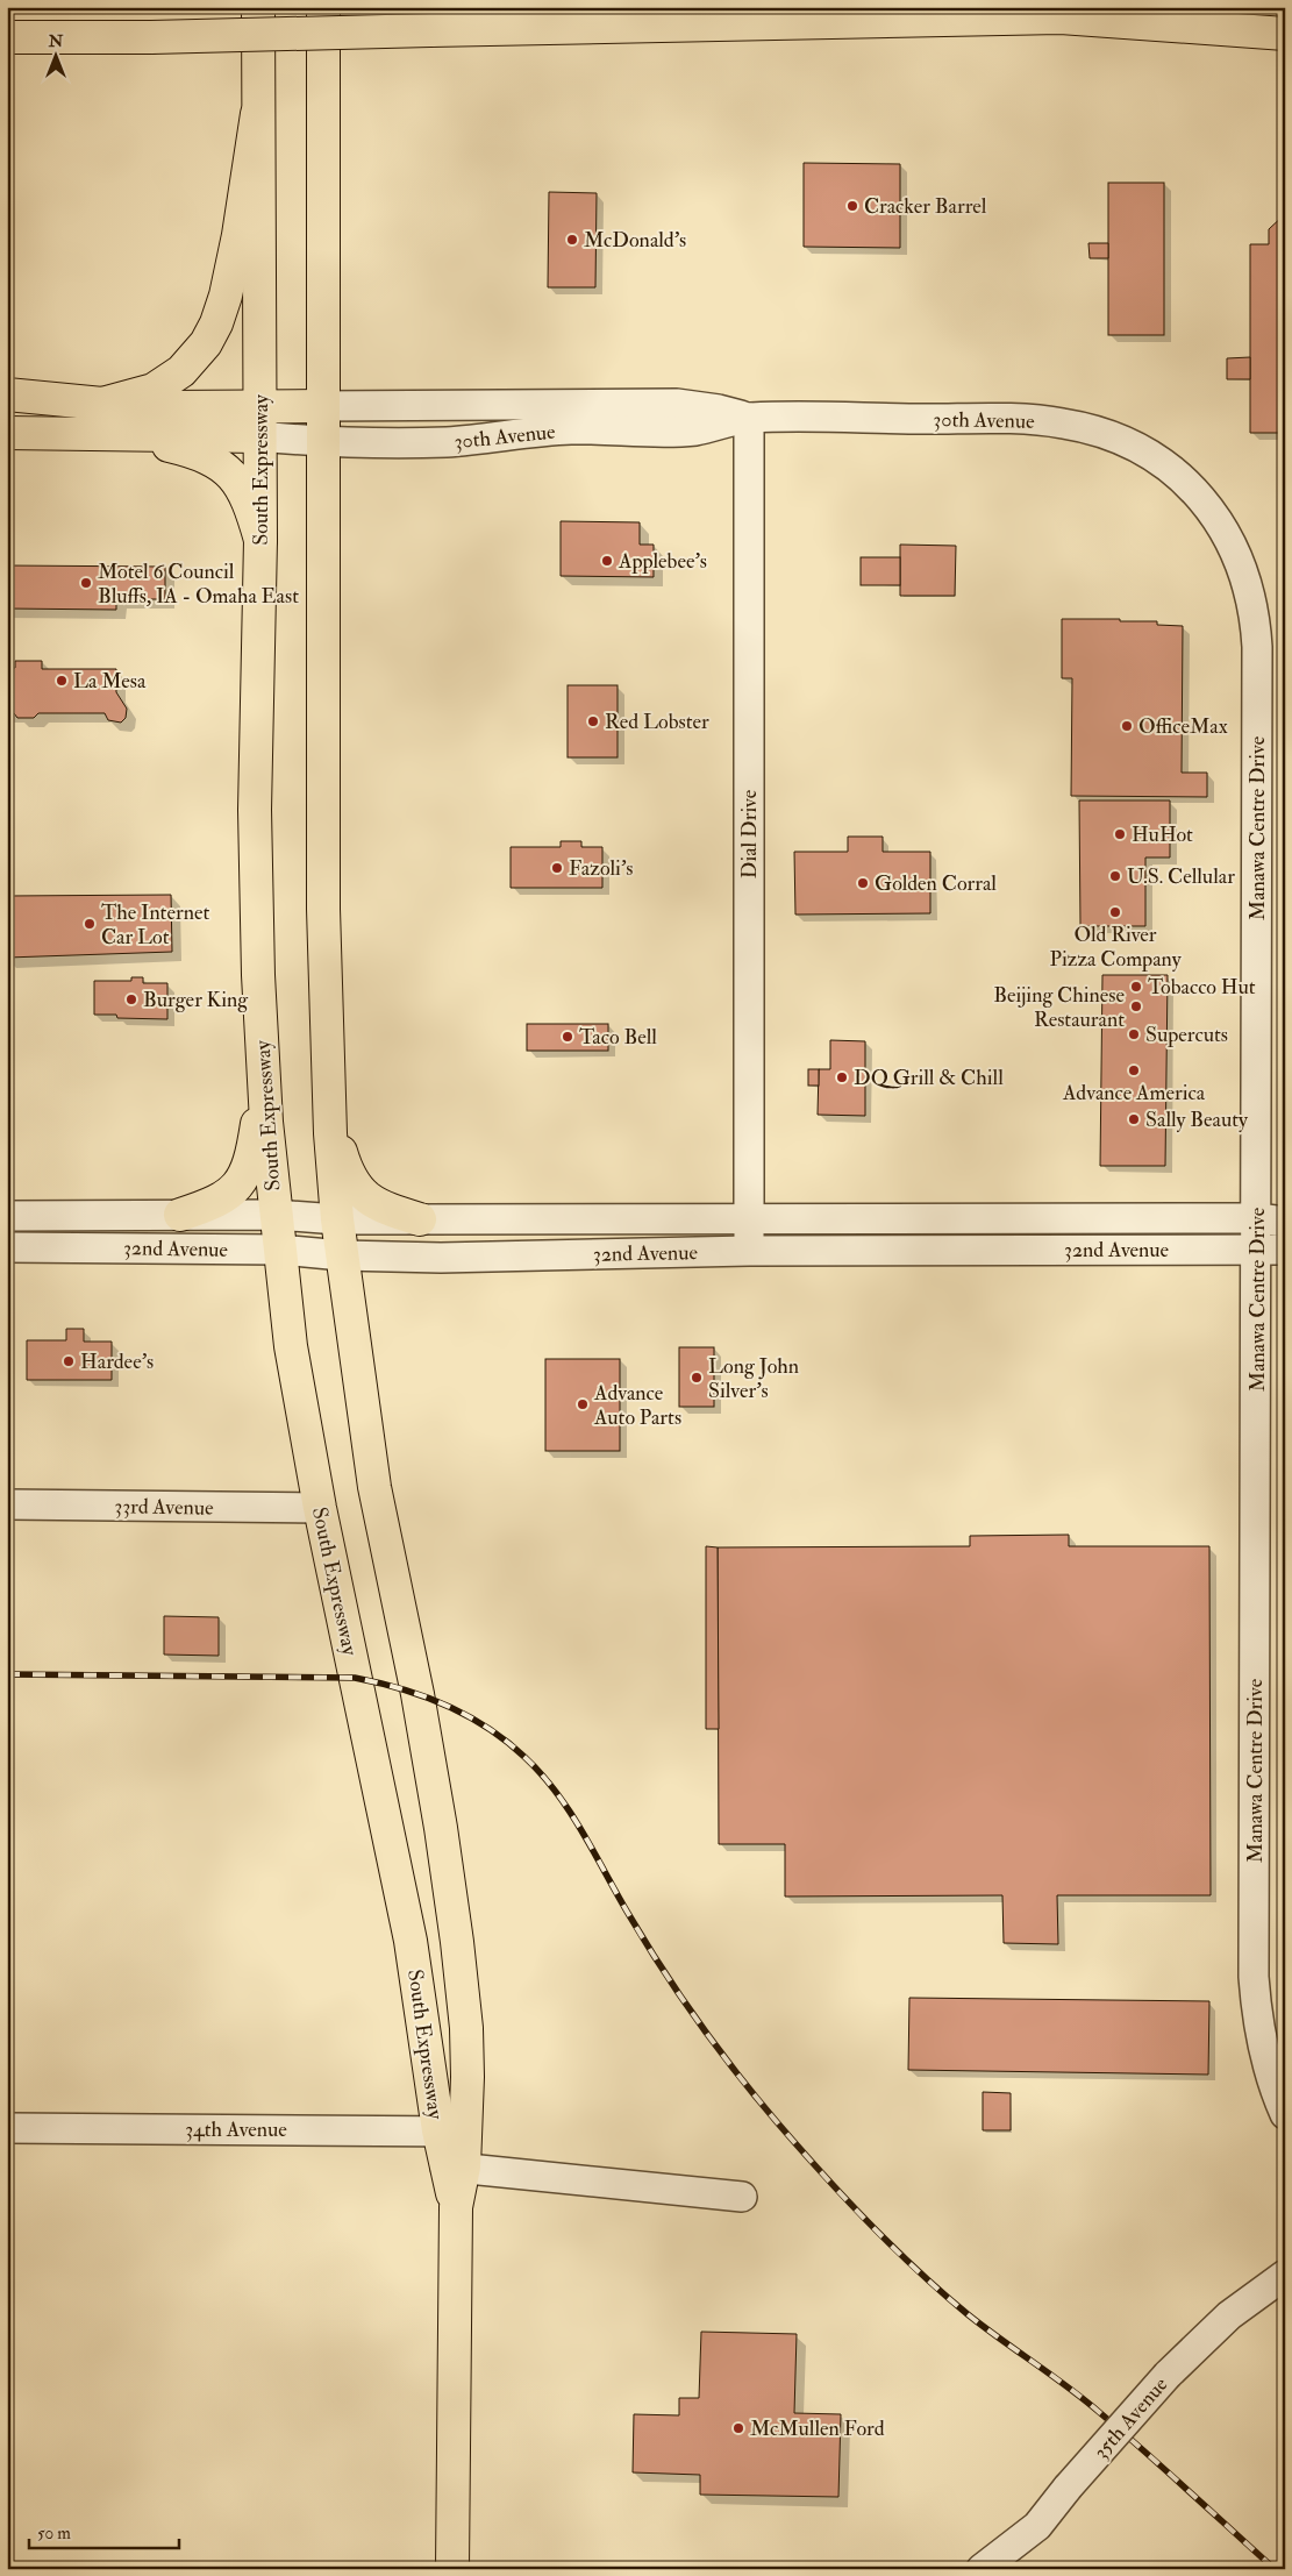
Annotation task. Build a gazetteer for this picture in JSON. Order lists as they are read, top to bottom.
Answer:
{
  "streets": {
    "main road": ["South Expressway"],
    "street": [
      "30th Avenue",
      "Manawa Centre Drive",
      "Dial Drive",
      "32nd Avenue",
      "33rd Avenue",
      "34th Avenue",
      "35th Avenue"
    ]
  },
  "crossings": [
    ["30th Avenue", "South Expressway"],
    ["30th Avenue", "Manawa Centre Drive"],
    ["30th Avenue", "Dial Drive"],
    ["South Expressway", "32nd Avenue"],
    ["South Expressway", "33rd Avenue"],
    ["South Expressway", "34th Avenue"],
    ["Manawa Centre Drive", "32nd Avenue"],
    ["Dial Drive", "32nd Avenue"]
  ],
  "places": [
    "Cracker Barrel",
    "McDonald's",
    "Applebee's",
    "Motel 6 Council Bluffs, IA - Omaha East",
    "La Mesa",
    "Red Lobster",
    "OfficeMax",
    "HuHot",
    "Fazoli's",
    "U.S. Cellular",
    "Golden Corral",
    "Old River Pizza Company",
    "The Internet Car Lot",
    "Tobacco Hut",
    "Burger King",
    "Beijing Chinese Restaurant",
    "Supercuts",
    "Taco Bell",
    "Advance America",
    "DQ Grill & Chill",
    "Sally Beauty",
    "Hardee's",
    "Long John Silver's",
    "Advance Auto Parts",
    "McMullen Ford"
  ],
  "scale_bar": "50 m",
  "north": "top"
}
